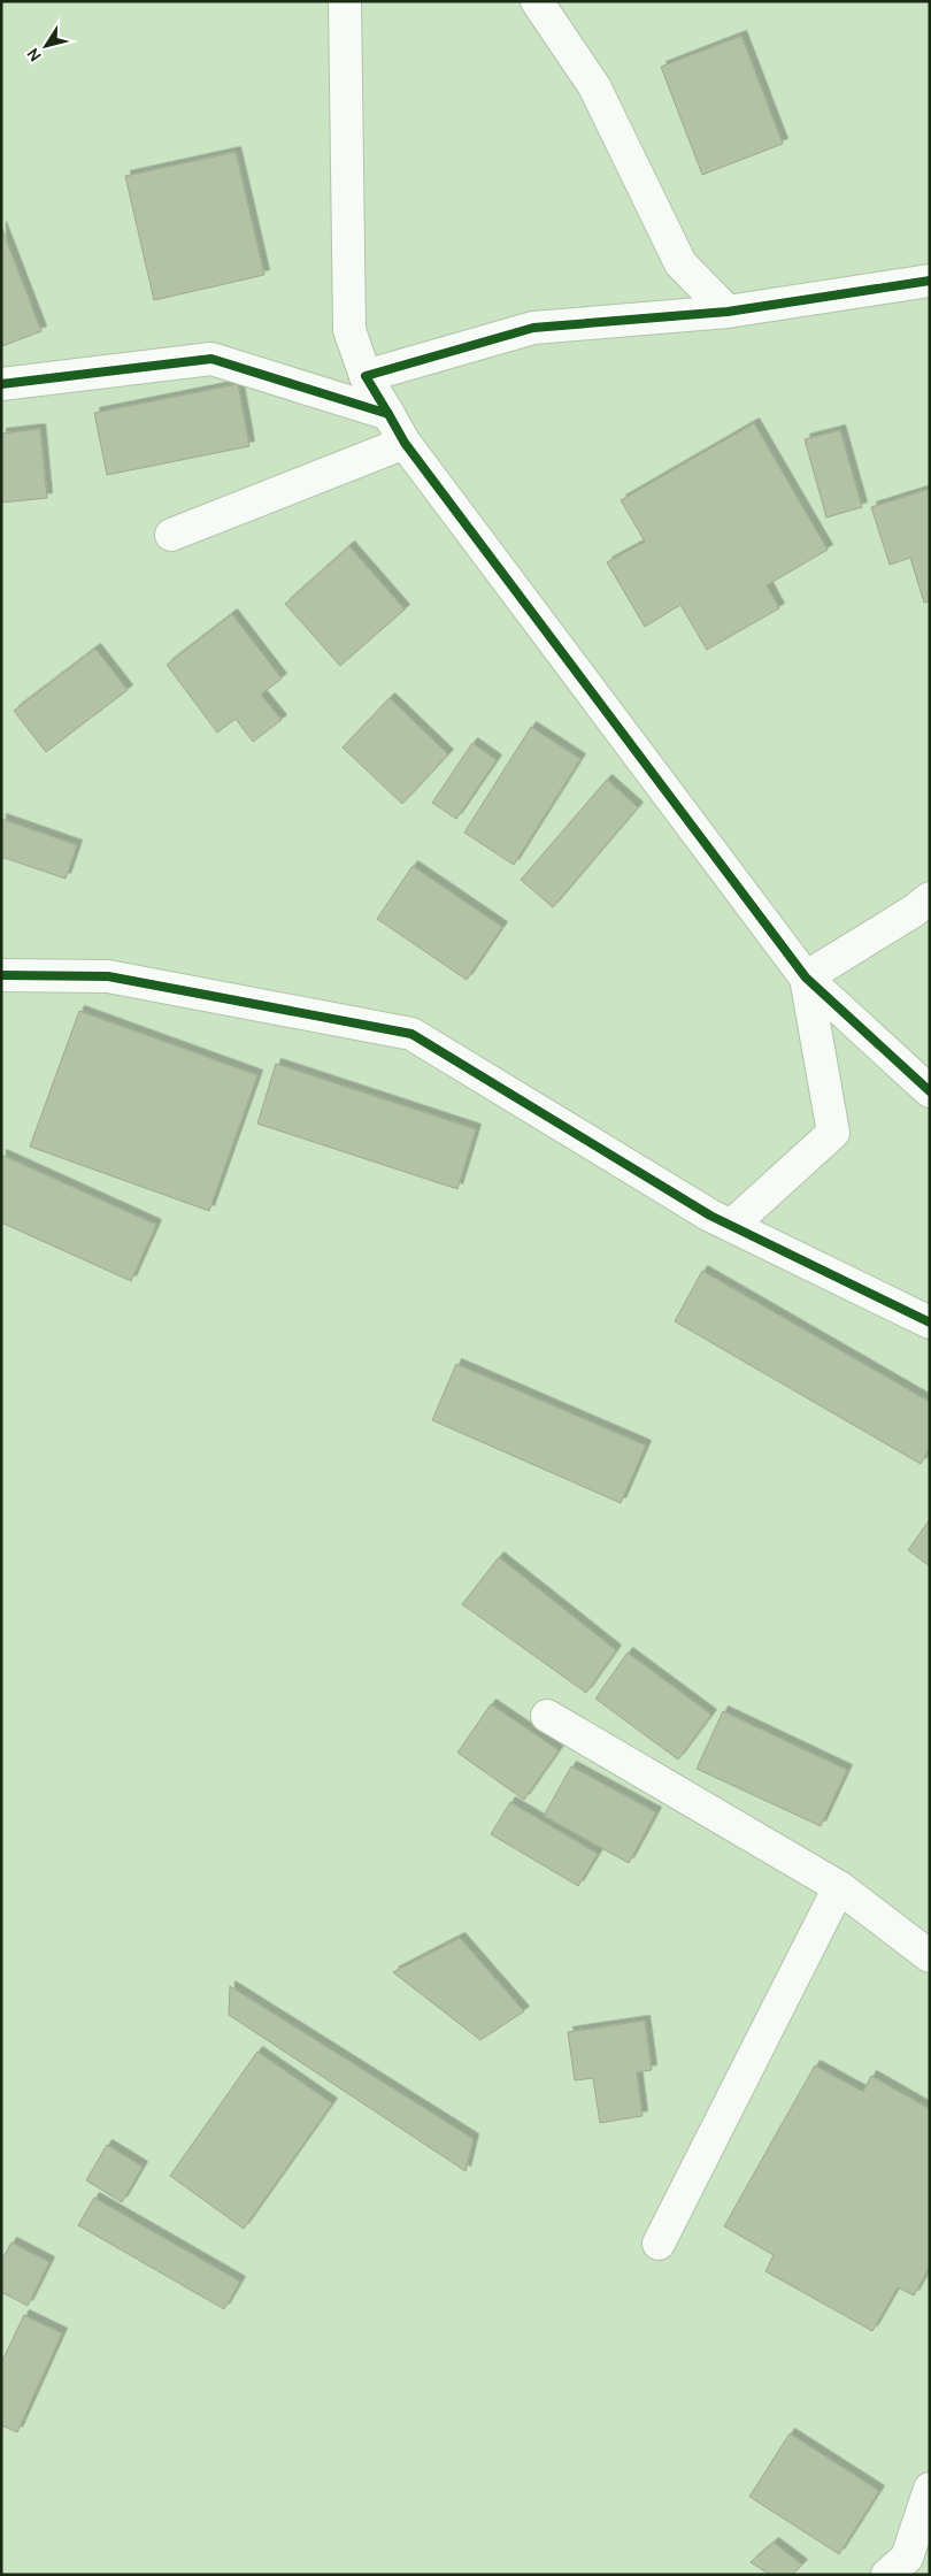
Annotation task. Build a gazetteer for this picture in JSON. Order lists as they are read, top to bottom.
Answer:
{
  "north": "bottom left"
}
